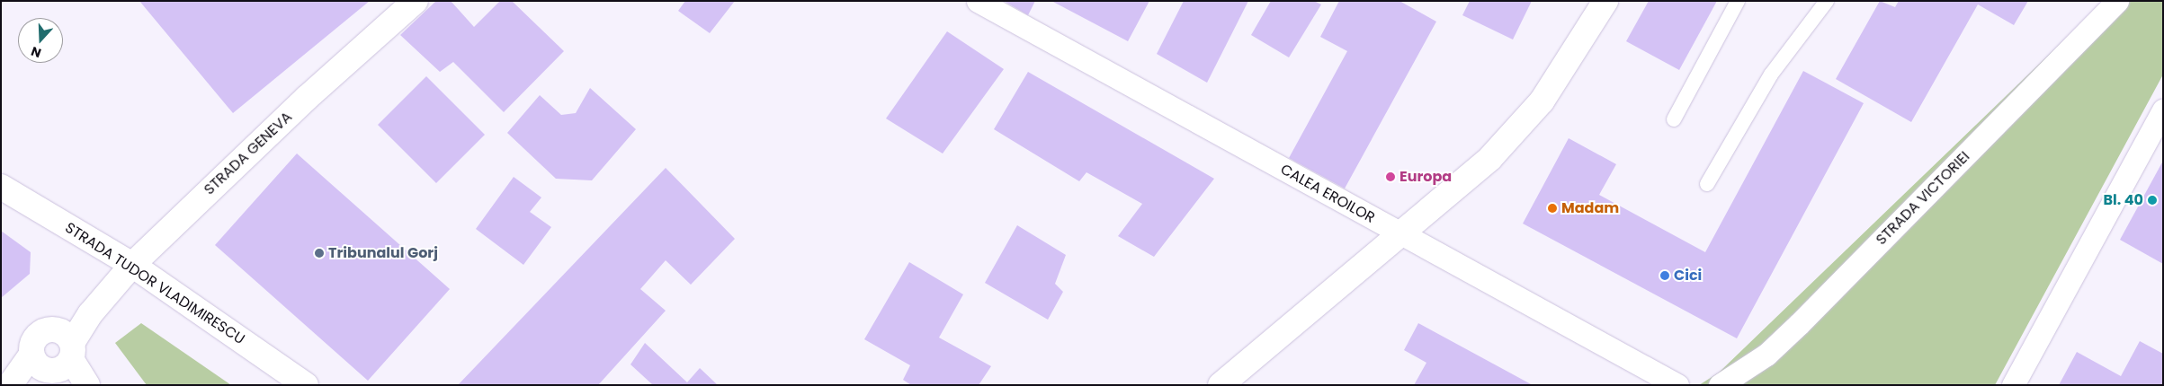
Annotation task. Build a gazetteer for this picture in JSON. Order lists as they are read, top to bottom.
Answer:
{
  "streets": {
    "street": [
      "STRADA GENEVA",
      "CALEA EROILOR",
      "STRADA VICTORIEI",
      "STRADA TUDOR VLADIMIRESCU"
    ]
  },
  "crossings": [
    ["STRADA GENEVA", "STRADA TUDOR VLADIMIRESCU"]
  ],
  "places": [
    "Europa",
    "Bl. 40",
    "Madam",
    "Tribunalul Gorj",
    "Cici"
  ],
  "north": "bottom"
}
